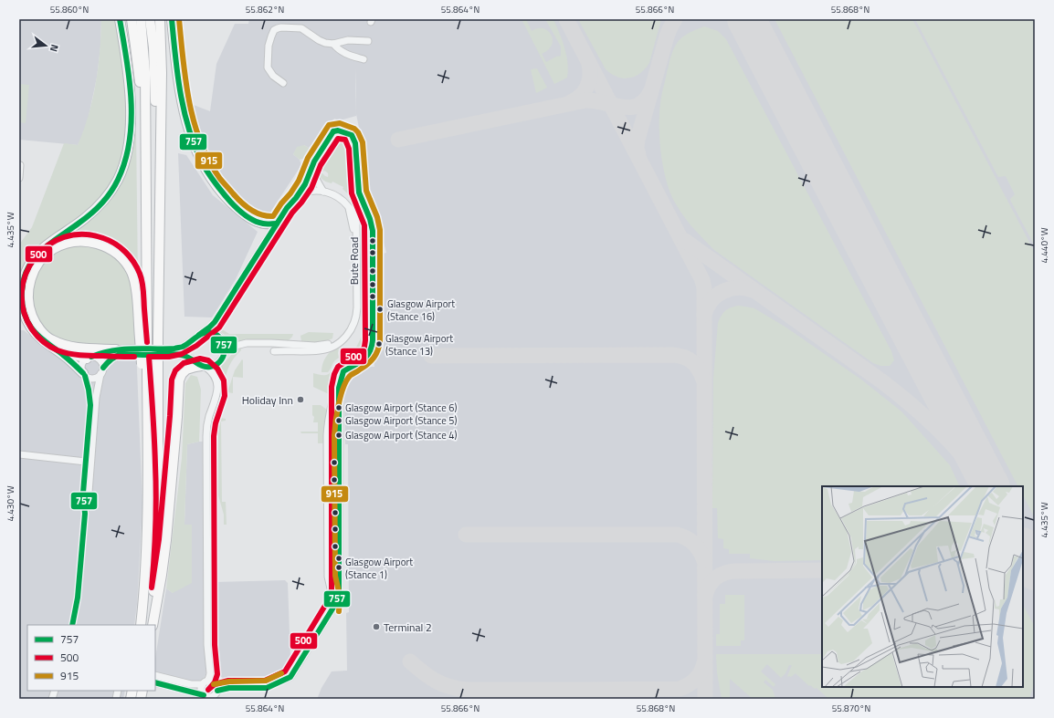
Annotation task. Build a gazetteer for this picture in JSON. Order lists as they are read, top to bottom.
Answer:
{
  "streets": {
    "street": ["Bute Road"]
  },
  "places": [
    "Glasgow Airport (Stance 16)",
    "Glasgow Airport (Stance 13)",
    "Holiday Inn",
    "Glasgow Airport (Stance 6)",
    "Glasgow Airport (Stance 5)",
    "Glasgow Airport (Stance 4)",
    "Glasgow Airport (Stance 1)",
    "Terminal 2"
  ],
  "lines": ["transit line 757", "transit line 915", "transit line 500"],
  "legend": ["757", "500", "915"],
  "north": "right",
  "coordinates": [
    "55.860°N",
    "55.862°N",
    "55.864°N",
    "55.866°N",
    "55.868°N",
    "4.435°W",
    "4.440°W",
    "4.430°W",
    "55.870°N"
  ]
}
